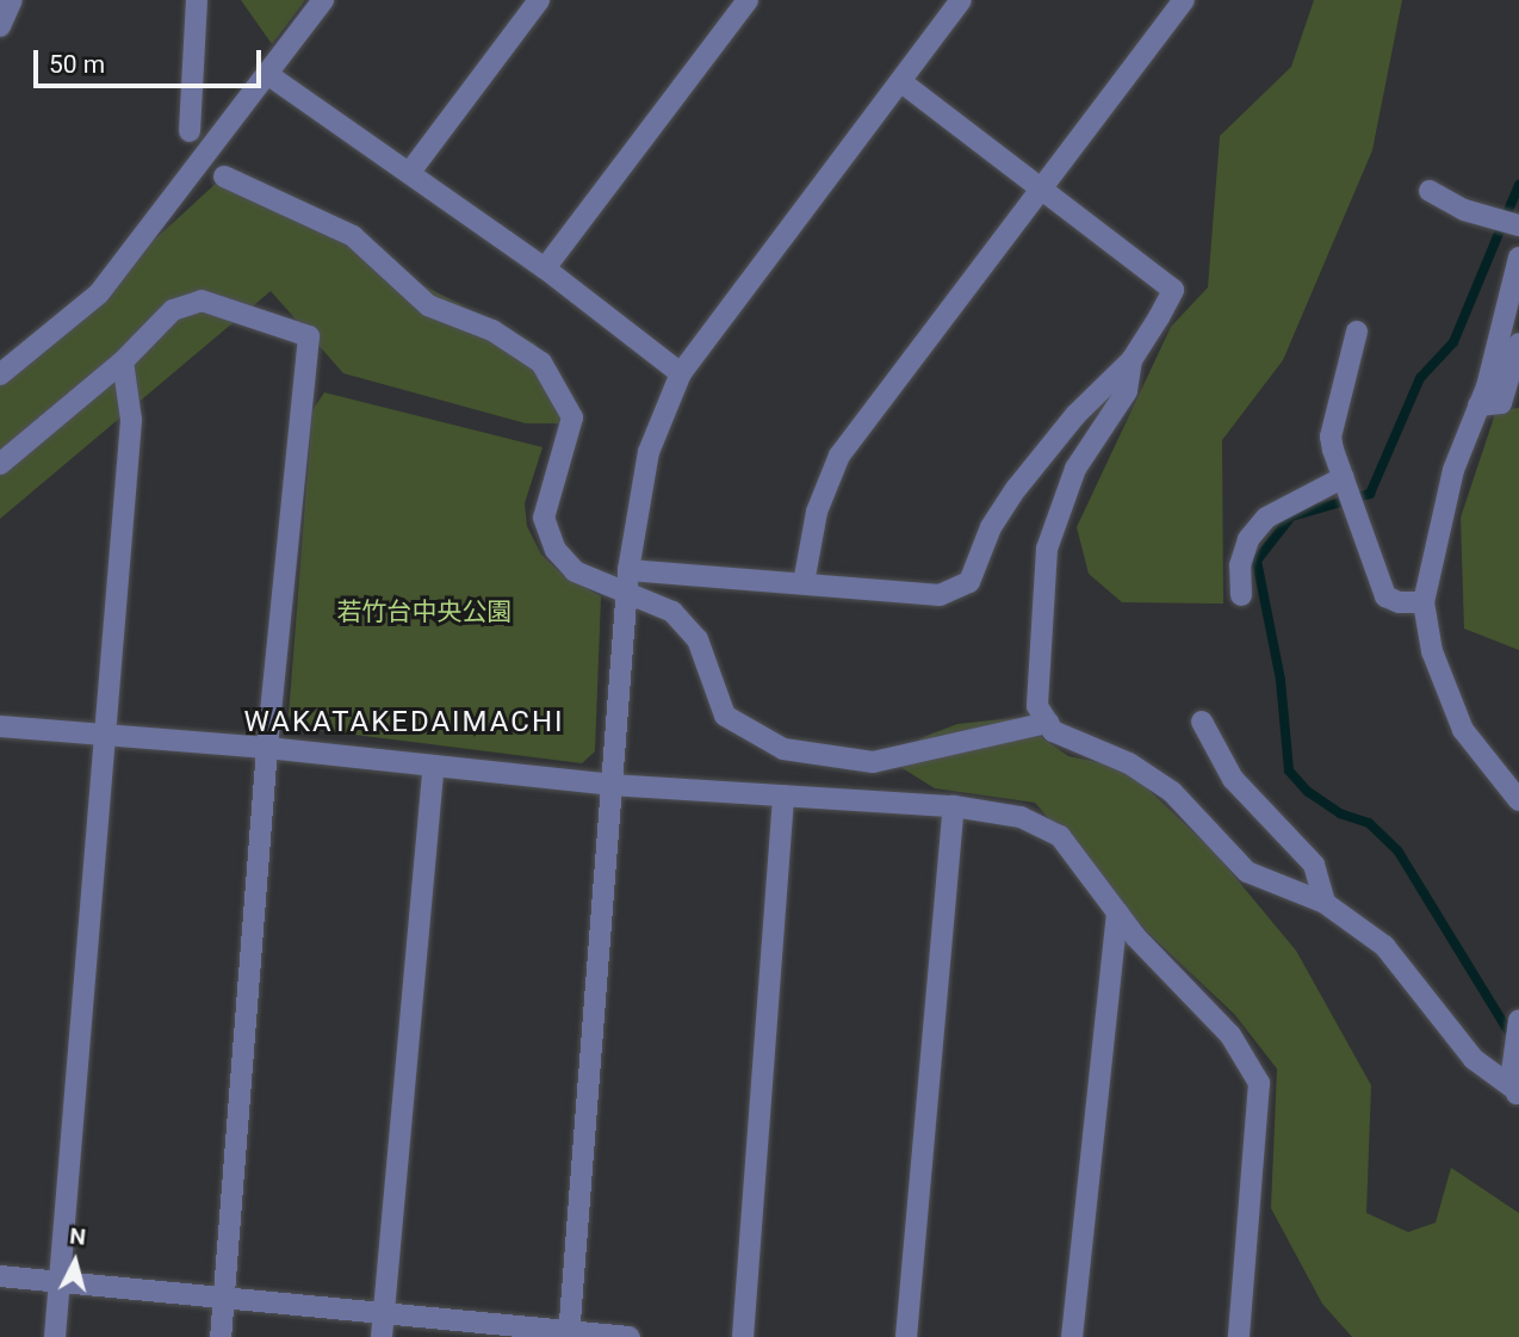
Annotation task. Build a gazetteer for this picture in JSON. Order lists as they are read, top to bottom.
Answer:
{
  "districts": ["WAKATAKEDAIMACHI"],
  "parks": ["若竹台中央公園"],
  "scale_bar": "50 m",
  "north": "top"
}
